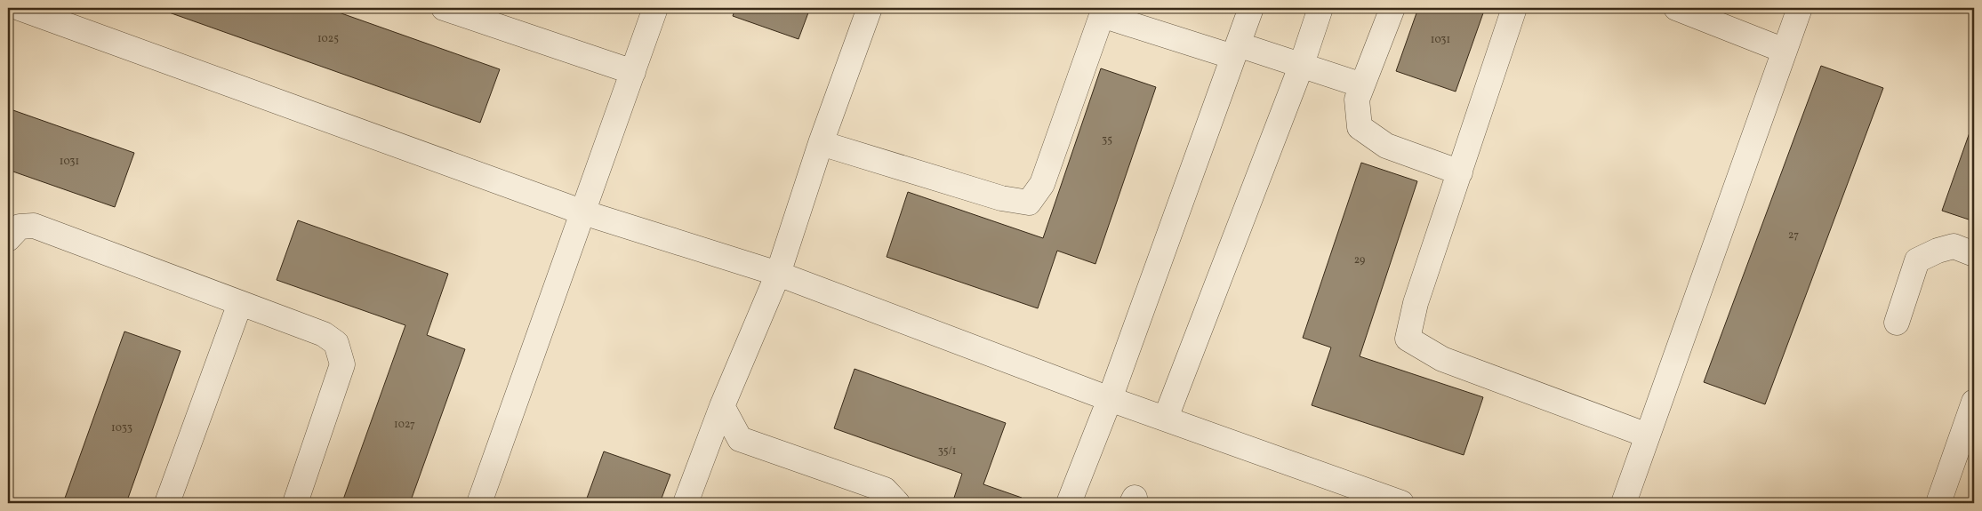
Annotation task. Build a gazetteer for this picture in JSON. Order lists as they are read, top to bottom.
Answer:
{
  "house_numbers": [
    "1025",
    "1031",
    "35",
    "1031",
    "27",
    "29",
    "1027",
    "1033",
    "35/1"
  ]
}
